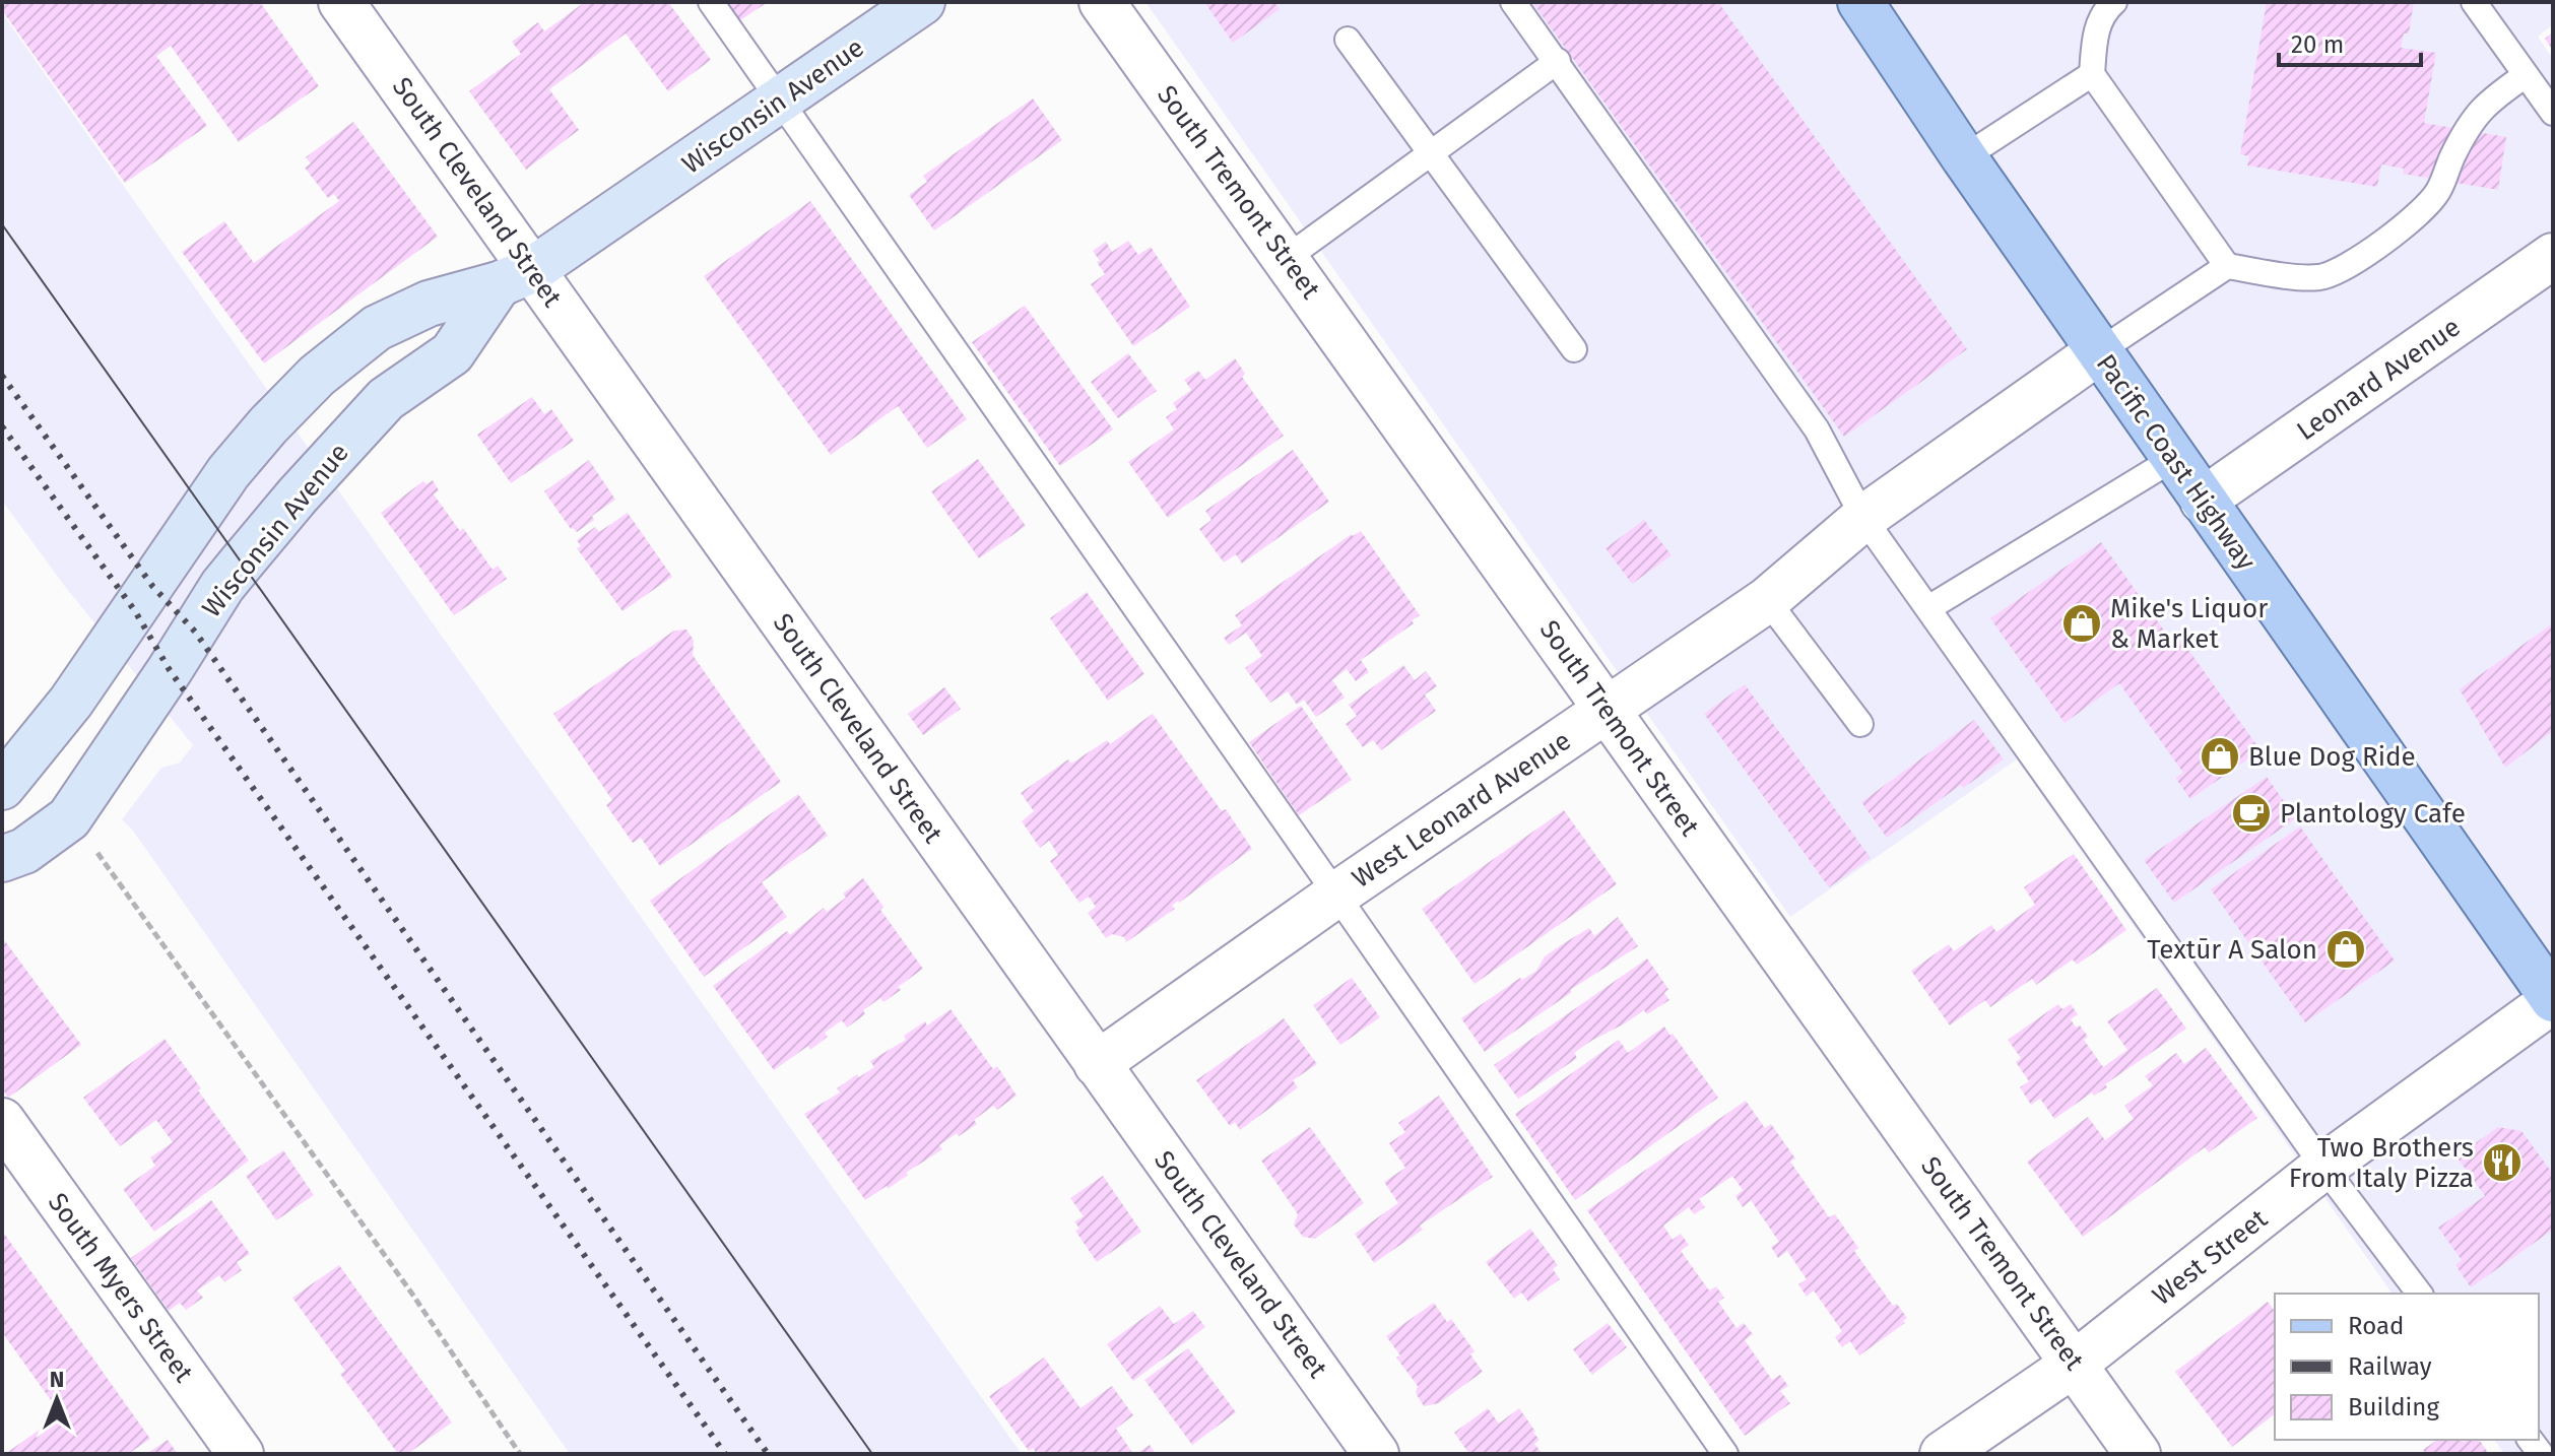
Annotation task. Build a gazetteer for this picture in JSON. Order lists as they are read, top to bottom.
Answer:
{
  "streets": {
    "main road": ["Wisconsin Avenue", "Pacific Coast Highway"],
    "street": [
      "South Cleveland Street",
      "South Tremont Street",
      "Leonard Avenue",
      "West Leonard Avenue",
      "West Street",
      "South Myers Street"
    ]
  },
  "crossings": [
    ["Wisconsin Avenue", "South Cleveland Street"],
    ["South Cleveland Street", "West Leonard Avenue"],
    ["South Tremont Street", "West Leonard Avenue"],
    ["South Tremont Street", "West Street"],
    ["Leonard Avenue", "Pacific Coast Highway"],
    ["Pacific Coast Highway", "West Leonard Avenue"],
    ["Pacific Coast Highway", "West Street"]
  ],
  "places": {
    "shop": ["Mike's Liquor & Market", "Blue Dog Ride", "Textūr A Salon"],
    "cafe": ["Plantology Cafe"],
    "restaurant": ["Two Brothers From Italy Pizza"]
  },
  "legend": ["Road", "Railway", "Building"],
  "scale_bar": "20 m",
  "north": "top"
}
